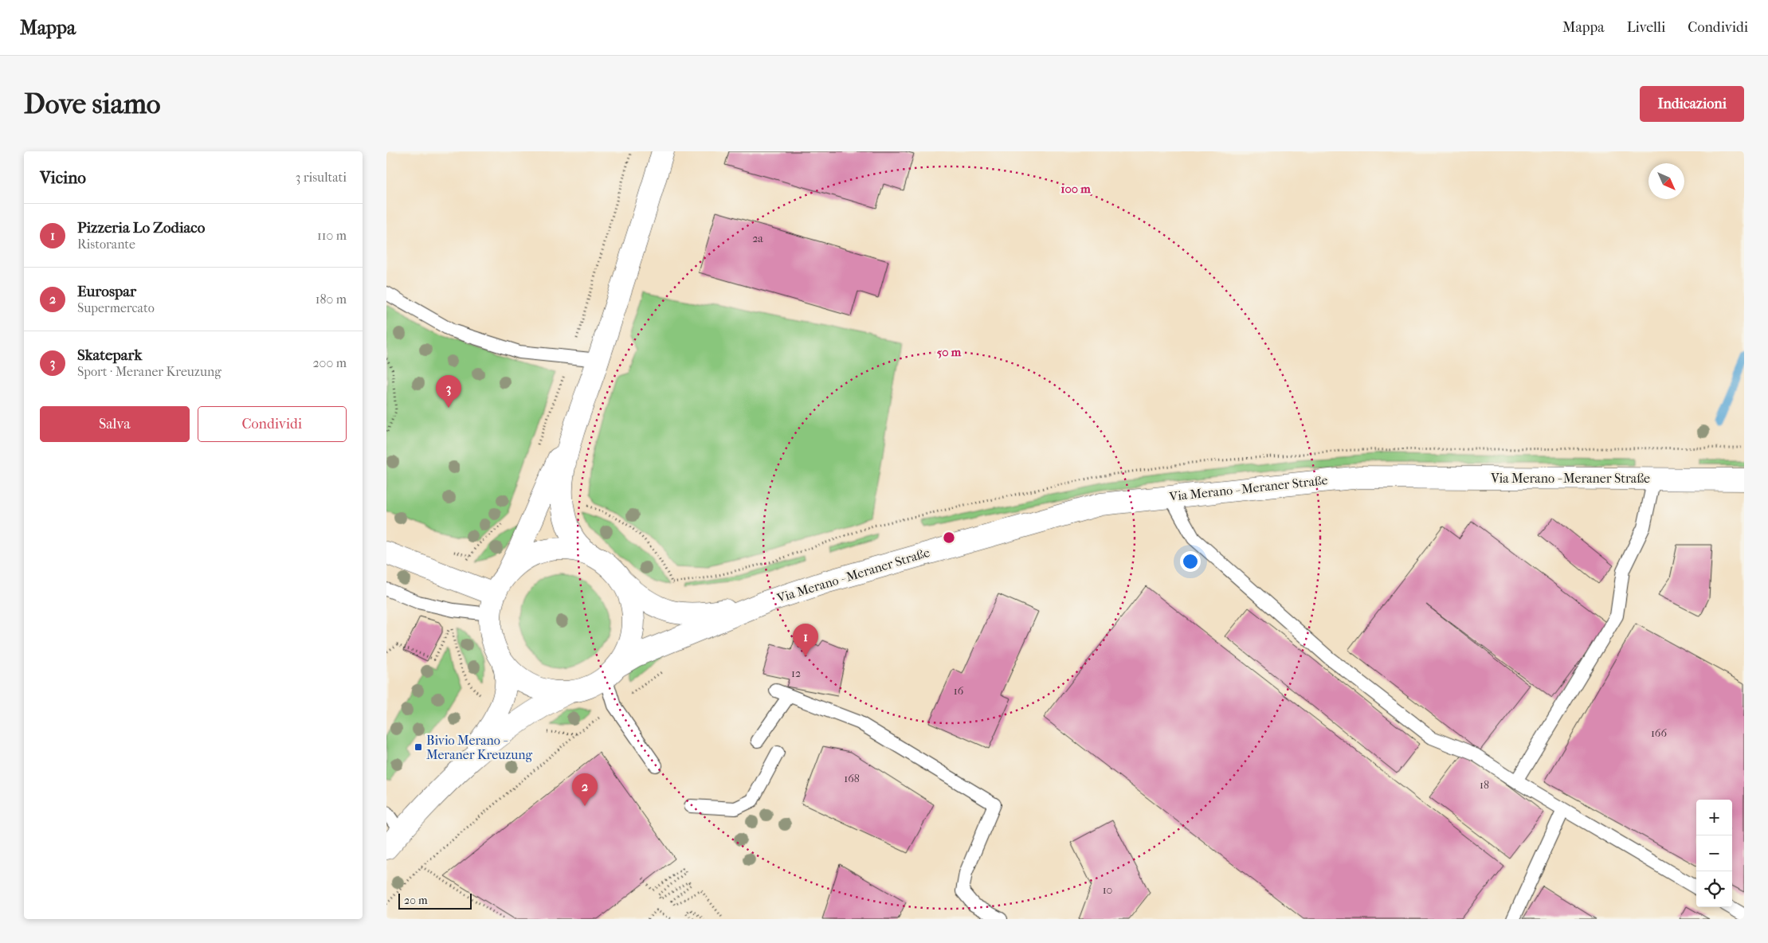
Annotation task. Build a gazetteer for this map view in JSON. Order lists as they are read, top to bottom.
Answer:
{
  "streets": {
    "main road": ["Via Merano - Meraner Straße"]
  },
  "places": {
    "transit": ["Bivio Merano - Meraner Kreuzung"]
  },
  "house_numbers": [
    "2a",
    "12",
    "16",
    "166",
    "168",
    "18",
    "10"
  ],
  "scale_bar": "20 m",
  "north": "bottom right",
  "page": {
    "header": "Mappa",
    "nav": ["Mappa", "Livelli", "Condividi"],
    "buttons": [
      "Indicazioni",
      ["Salva", "Condividi"]
    ],
    "title": "Dove siamo",
    "heading": ["Vicino", "3 risultati"],
    "list": [
      {
        "mark": "1",
        "name": "Pizzeria Lo Zodiaco",
        "note": "Ristorante",
        "value": "110 m"
      },
      {
        "mark": "2",
        "name": "Eurospar",
        "note": "Supermercato",
        "value": "180 m"
      },
      {
        "mark": "3",
        "name": "Skatepark",
        "note": "Sport · Meraner Kreuzung",
        "value": "200 m"
      }
    ],
    "pins": ["3", "1", "2"],
    "map_buttons": ["+", "−"],
    "scale": "20 m"
  },
  "rings": ["100 m", "50 m"]
}
